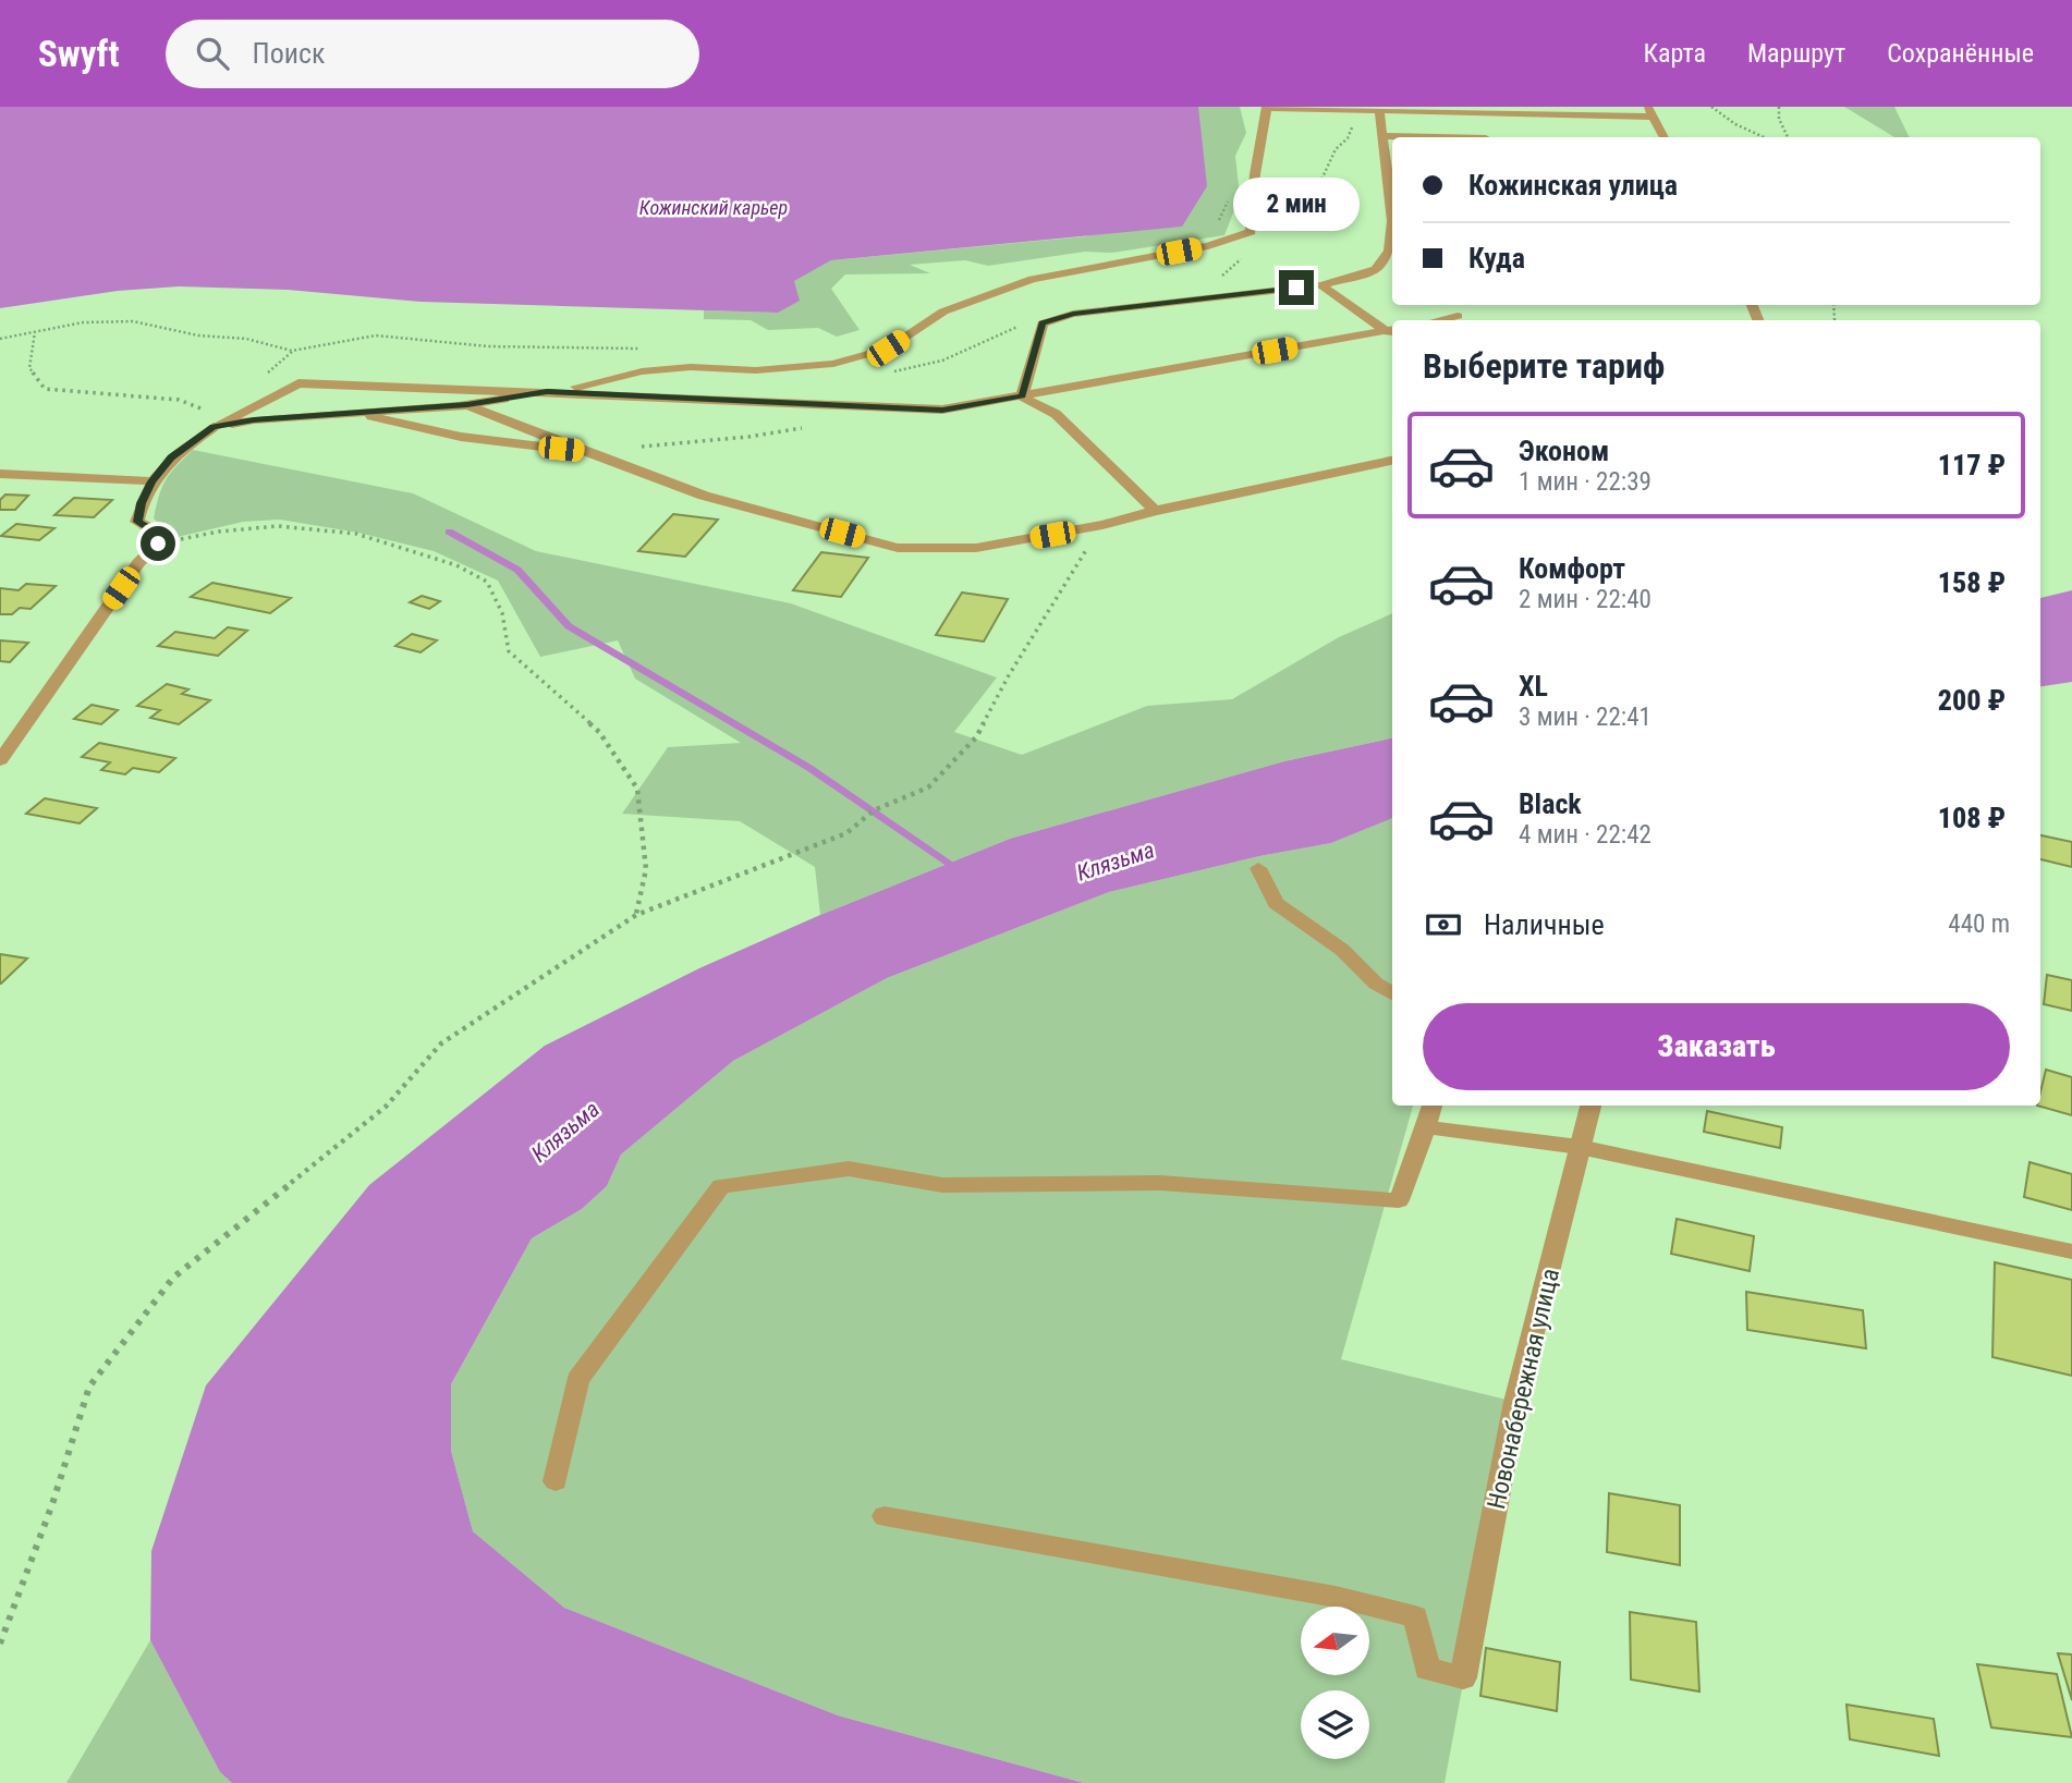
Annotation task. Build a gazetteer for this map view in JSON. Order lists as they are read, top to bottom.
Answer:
{
  "streets": {
    "street": ["Новонабережная улица"]
  },
  "water": ["Кожинский карьер", "Клязьма"],
  "north": "left",
  "page": {
    "header": "Swyft",
    "search": "Поиск",
    "nav": ["Карта", "Маршрут", "Сохранённые"],
    "banner": ["Кожинская улица", "Куда"],
    "bubble": "2 мин",
    "heading": "Выберите тариф",
    "list": [
      {
        "name": "Эконом",
        "note": "1 мин · 22:39",
        "value": "117 ₽"
      },
      {
        "name": "Комфорт",
        "note": "2 мин · 22:40",
        "value": "158 ₽"
      },
      {
        "name": "XL",
        "note": "3 мин · 22:41",
        "value": "200 ₽"
      },
      {
        "name": "Black",
        "note": "4 мин · 22:42",
        "value": "108 ₽"
      }
    ],
    "pay": ["Наличные", "440 m"],
    "buttons": "Заказать"
  }
}
